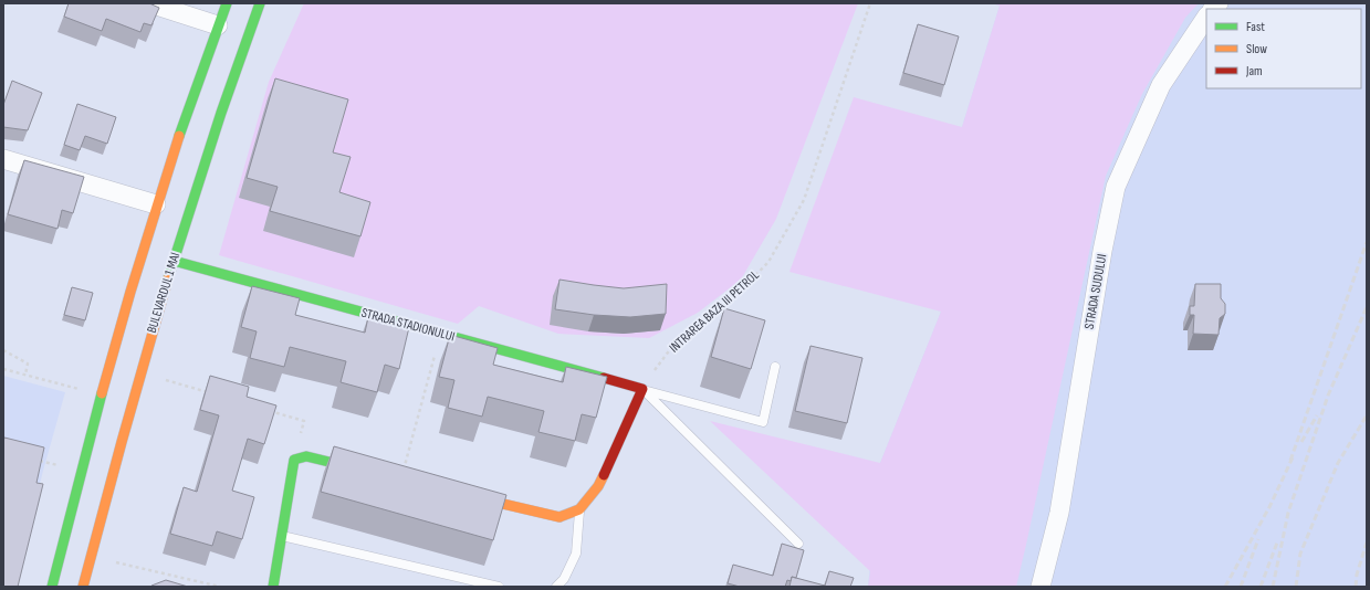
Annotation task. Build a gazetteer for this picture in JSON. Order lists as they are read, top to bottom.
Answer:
{
  "streets": {
    "main road": ["BULEVARDUL 1 MAI", "STRADA STADIONULUI"],
    "street": ["STRADA SUDULUI"],
    "path": ["INTRAREA BAZA III PETROL"]
  },
  "crossings": [
    ["BULEVARDUL 1 MAI", "STRADA STADIONULUI"],
    ["INTRAREA BAZA III PETROL", "STRADA STADIONULUI"]
  ],
  "legend": ["Fast", "Slow", "Jam"]
}
